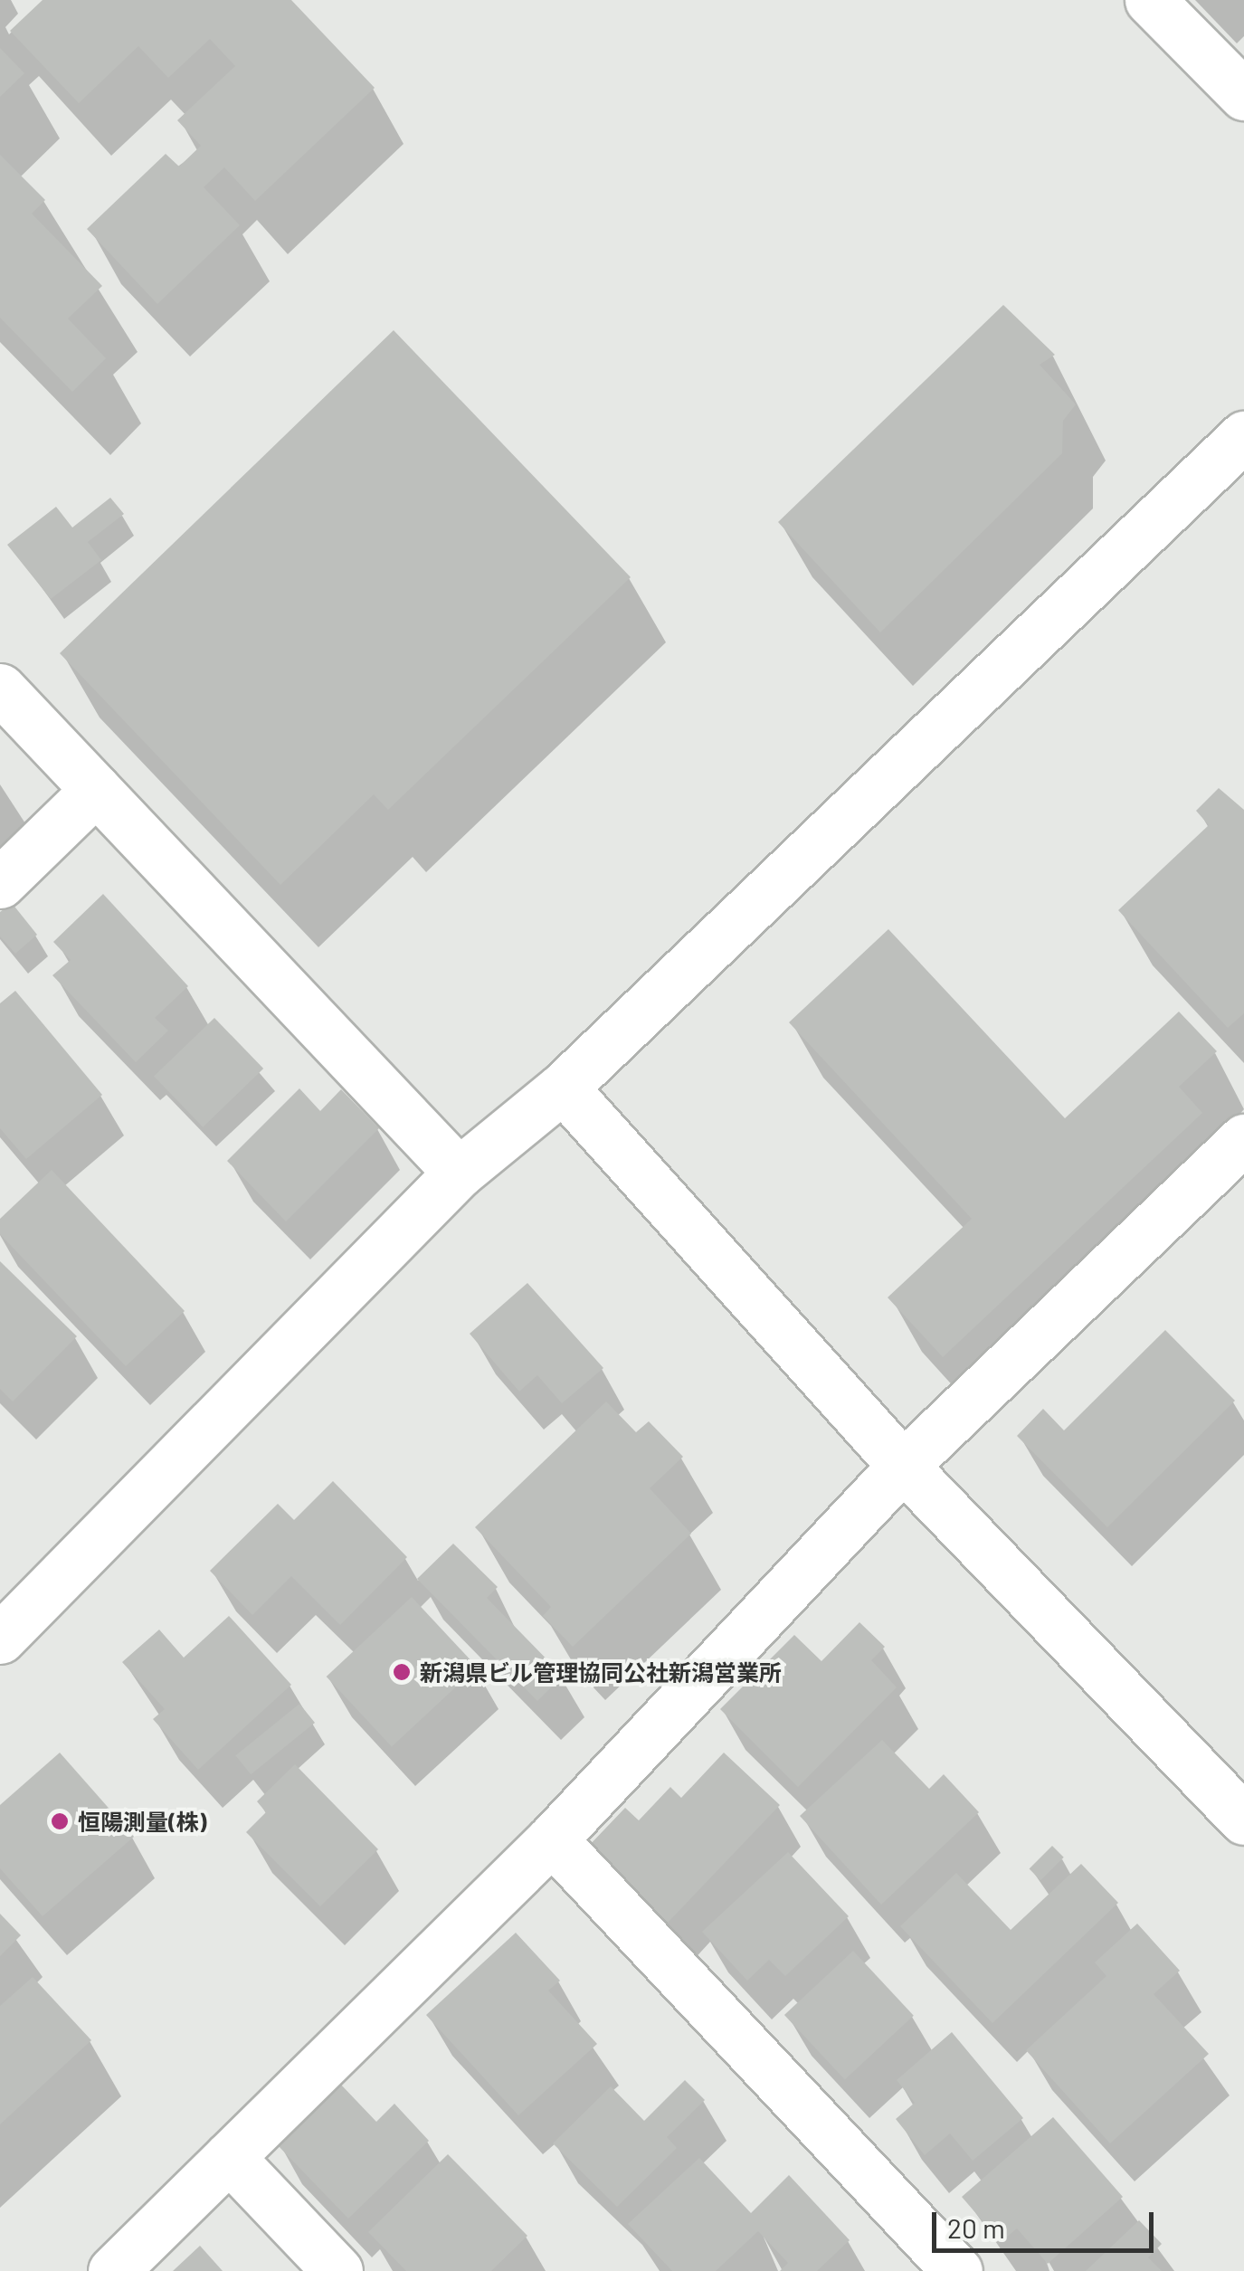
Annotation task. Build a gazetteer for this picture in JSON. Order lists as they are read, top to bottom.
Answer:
{
  "places": ["新潟県ビル管理協同公社新潟営業所", "恒陽測量(株)"],
  "scale_bar": "20 m"
}
